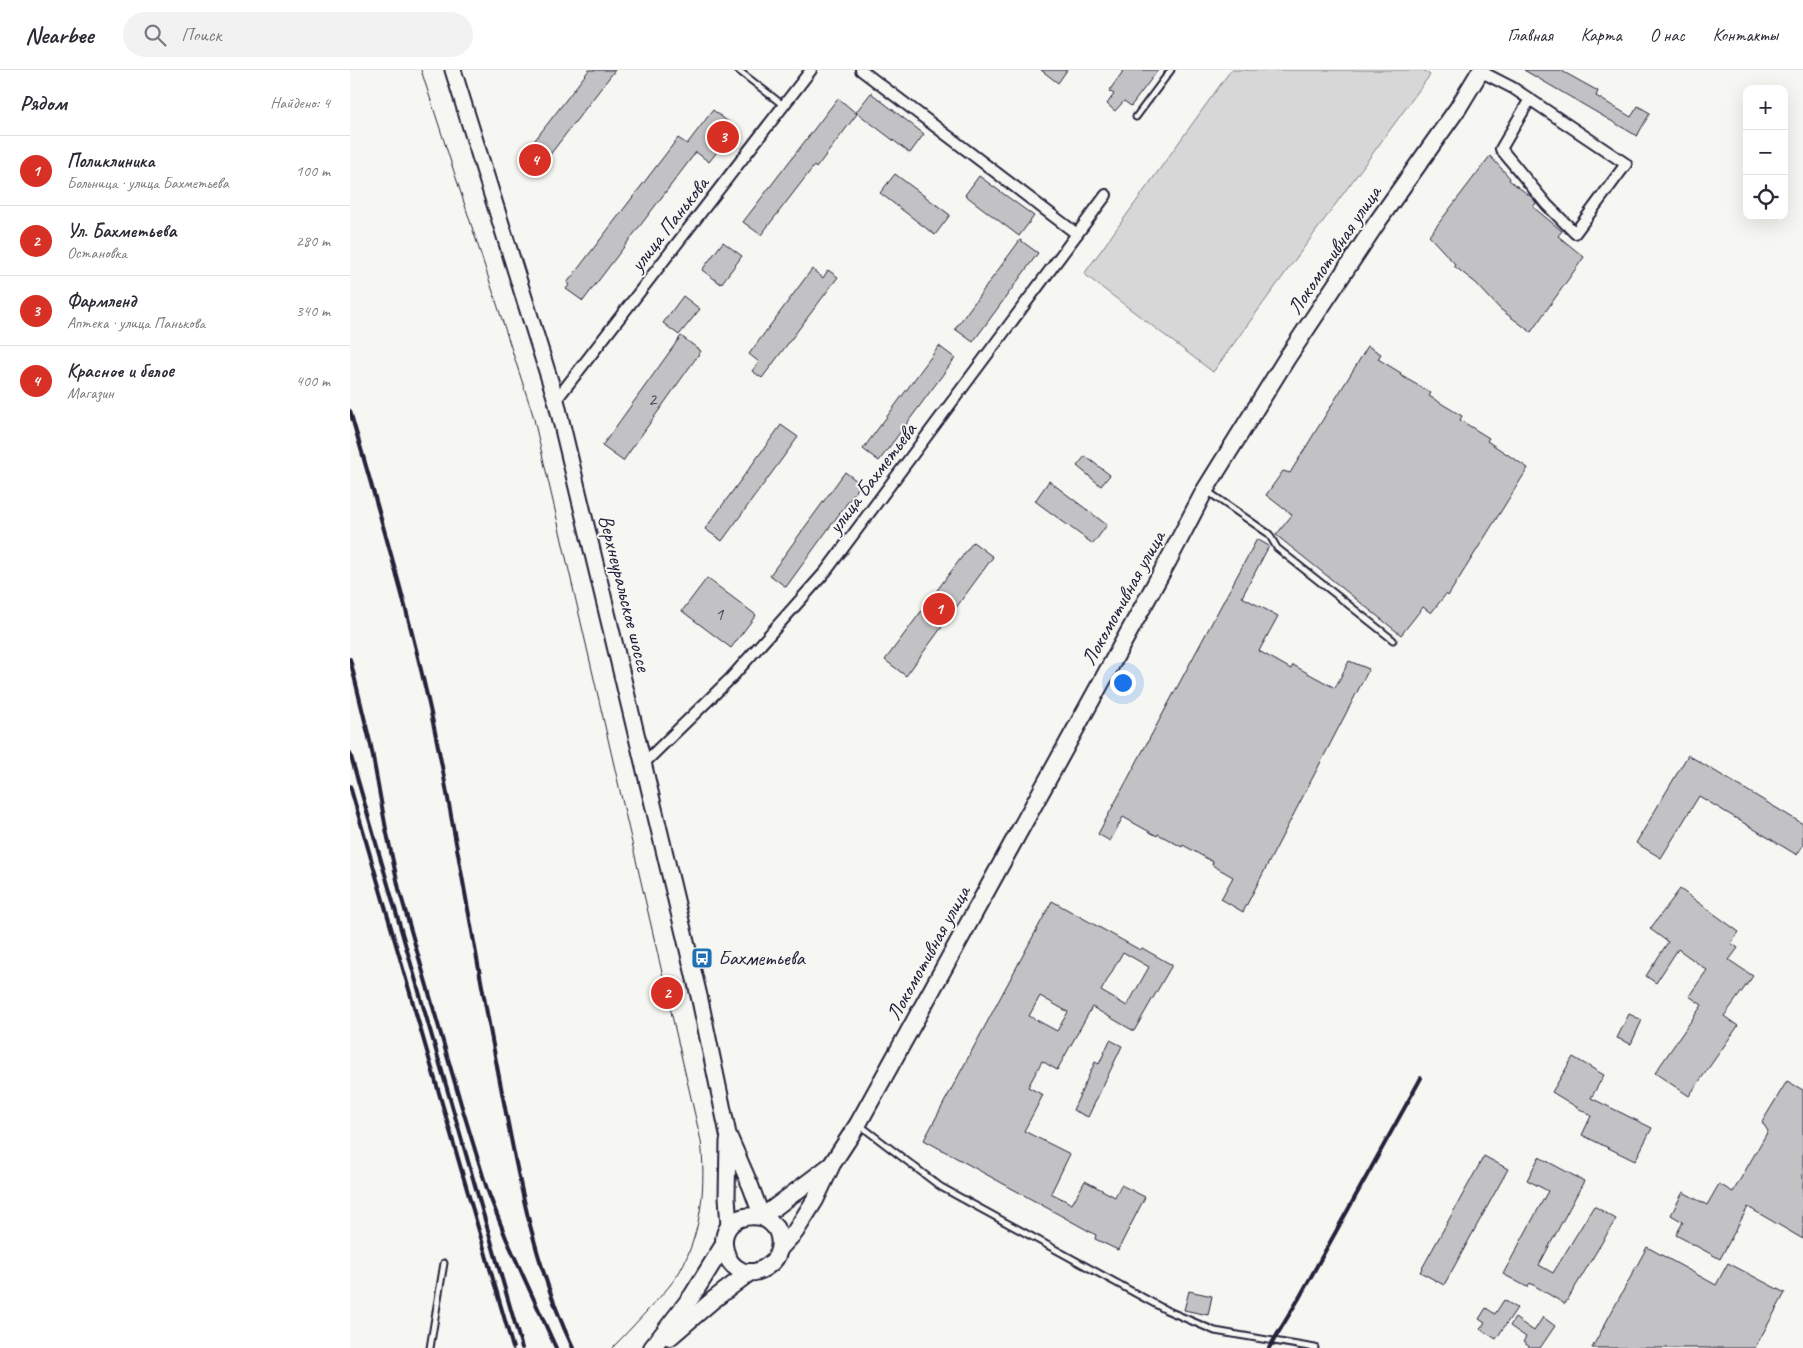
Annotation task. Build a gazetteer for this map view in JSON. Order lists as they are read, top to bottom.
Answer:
{
  "streets": {
    "main road": ["Локомотивная улица", "Верхнеуральское шоссе"],
    "street": ["улица Панькова", "улица Бахметьева"]
  },
  "crossings": [
    ["улица Панькова", "Верхнеуральское шоссе"],
    ["улица Бахметьева", "Верхнеуральское шоссе"]
  ],
  "places": {
    "bus stop": ["Бахметьева"]
  },
  "house_numbers": ["2", "1"],
  "page": {
    "header": "Nearbee",
    "search": "Поиск",
    "nav": [
      "Главная",
      "Карта",
      "О нас",
      "Контакты"
    ],
    "heading": ["Рядом", "Найдено: 4"],
    "map_buttons": ["+", "−"],
    "pins": [
      "3",
      "4",
      "1",
      "2"
    ],
    "list": [
      {
        "mark": "1",
        "name": "Поликлиника",
        "note": "Больница · улица Бахметьева",
        "value": "100 m"
      },
      {
        "mark": "2",
        "name": "Ул. Бахметьева",
        "note": "Остановка",
        "value": "280 m"
      },
      {
        "mark": "3",
        "name": "Фармленд",
        "note": "Аптека · улица Панькова",
        "value": "340 m"
      },
      {
        "mark": "4",
        "name": "Красное и белое",
        "note": "Магазин",
        "value": "400 m"
      }
    ]
  }
}
